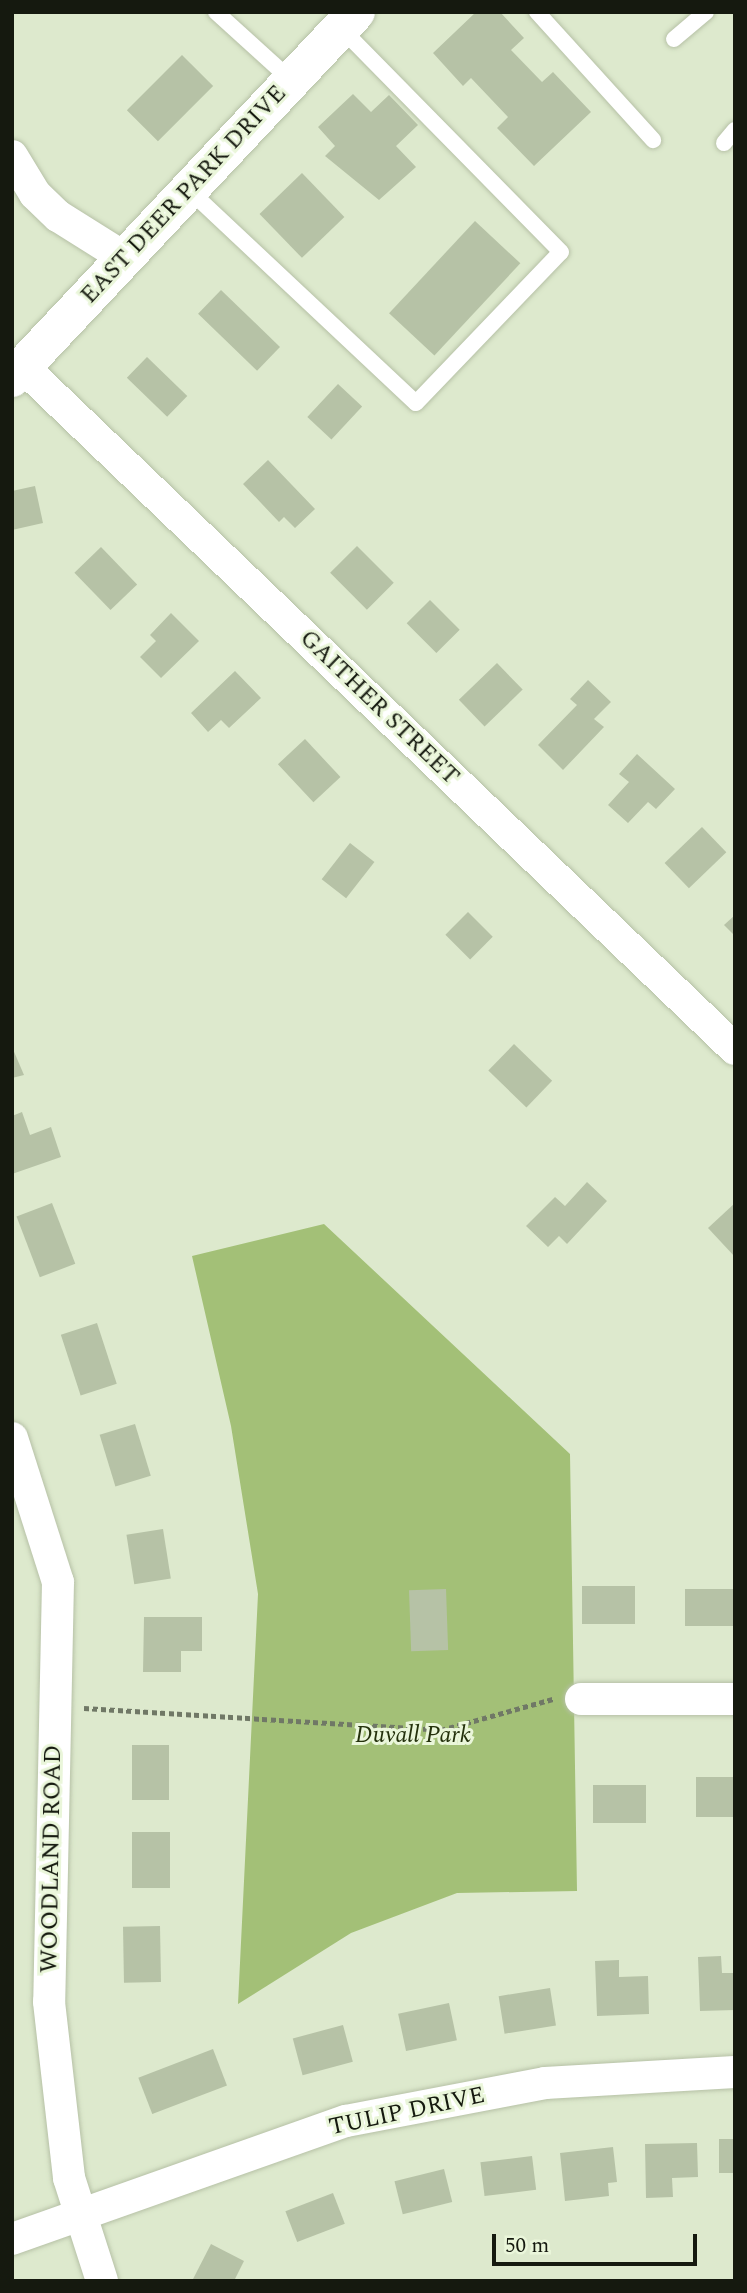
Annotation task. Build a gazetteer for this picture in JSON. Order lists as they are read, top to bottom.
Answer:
{
  "streets": {
    "street": [
      "EAST DEER PARK DRIVE",
      "GAITHER STREET",
      "WOODLAND ROAD",
      "TULIP DRIVE"
    ]
  },
  "crossings": [
    ["EAST DEER PARK DRIVE", "GAITHER STREET"],
    ["WOODLAND ROAD", "TULIP DRIVE"]
  ],
  "parks": ["Duvall Park"],
  "scale_bar": "50 m"
}
